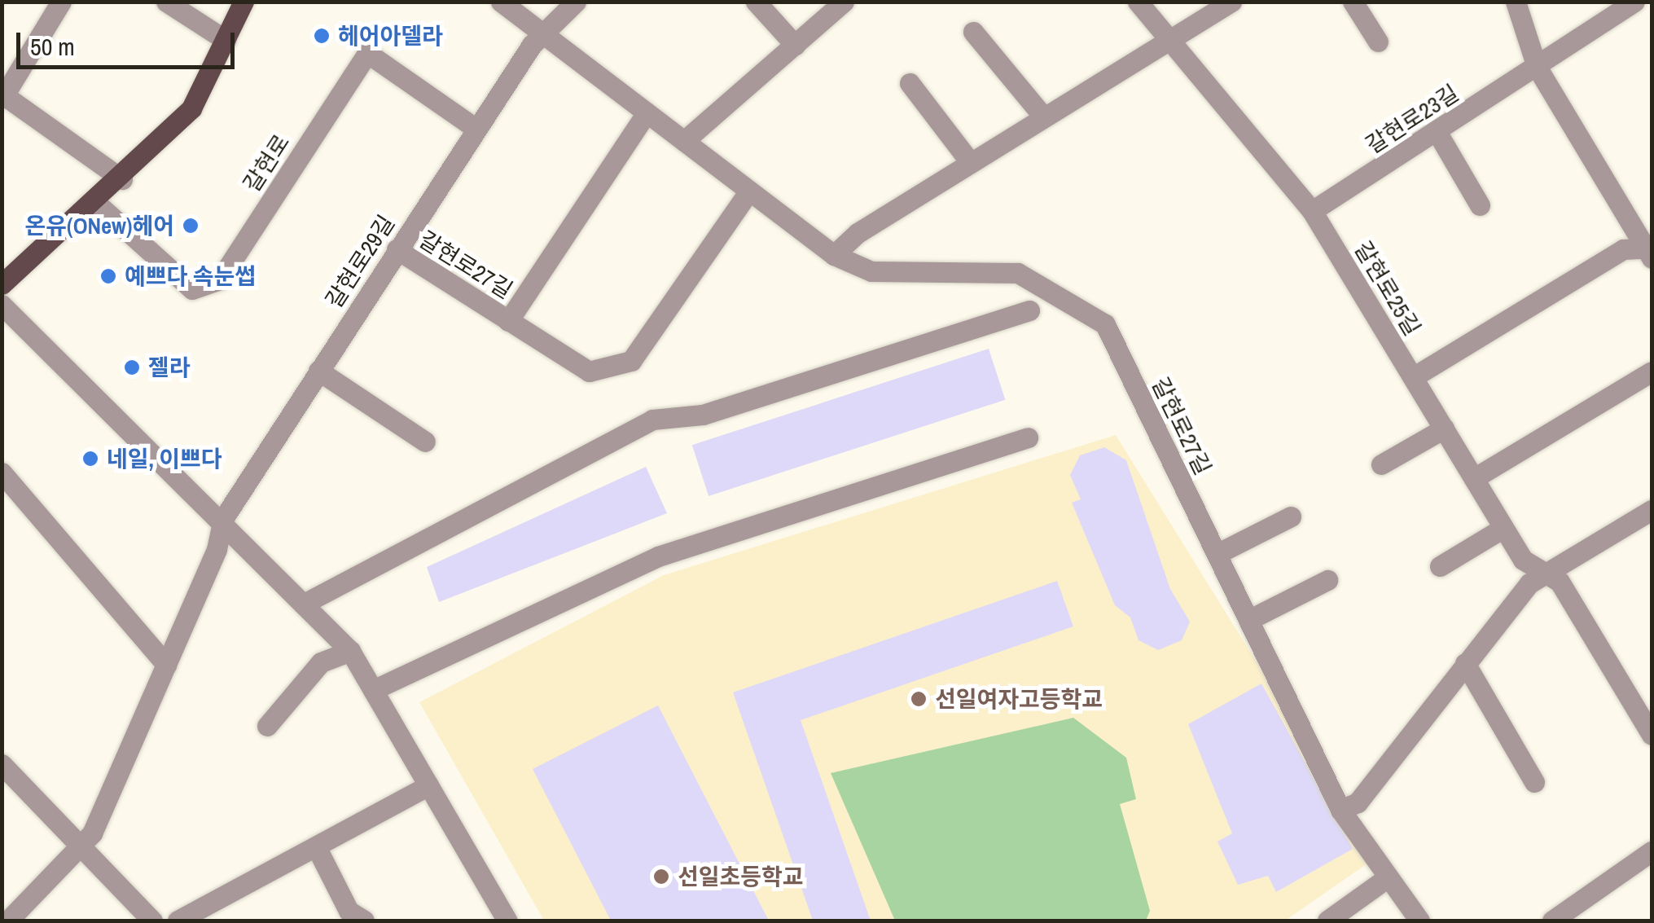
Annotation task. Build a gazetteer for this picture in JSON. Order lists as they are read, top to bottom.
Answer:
{
  "streets": {
    "street": [
      "갈현로23길",
      "갈현로",
      "갈현로29길",
      "갈현로27길",
      "갈현로25길"
    ]
  },
  "crossings": [
    ["갈현로23길", "갈현로25길"],
    ["갈현로", "갈현로29길"],
    ["갈현로29길", "갈현로27길"]
  ],
  "places": [
    "헤어아델라",
    "온유(ONew)헤어",
    "예쁘다 속눈썹",
    "젤라",
    "네일, 이쁘다",
    "선일여자고등학교",
    "선일초등학교"
  ],
  "scale_bar": "50 m"
}
